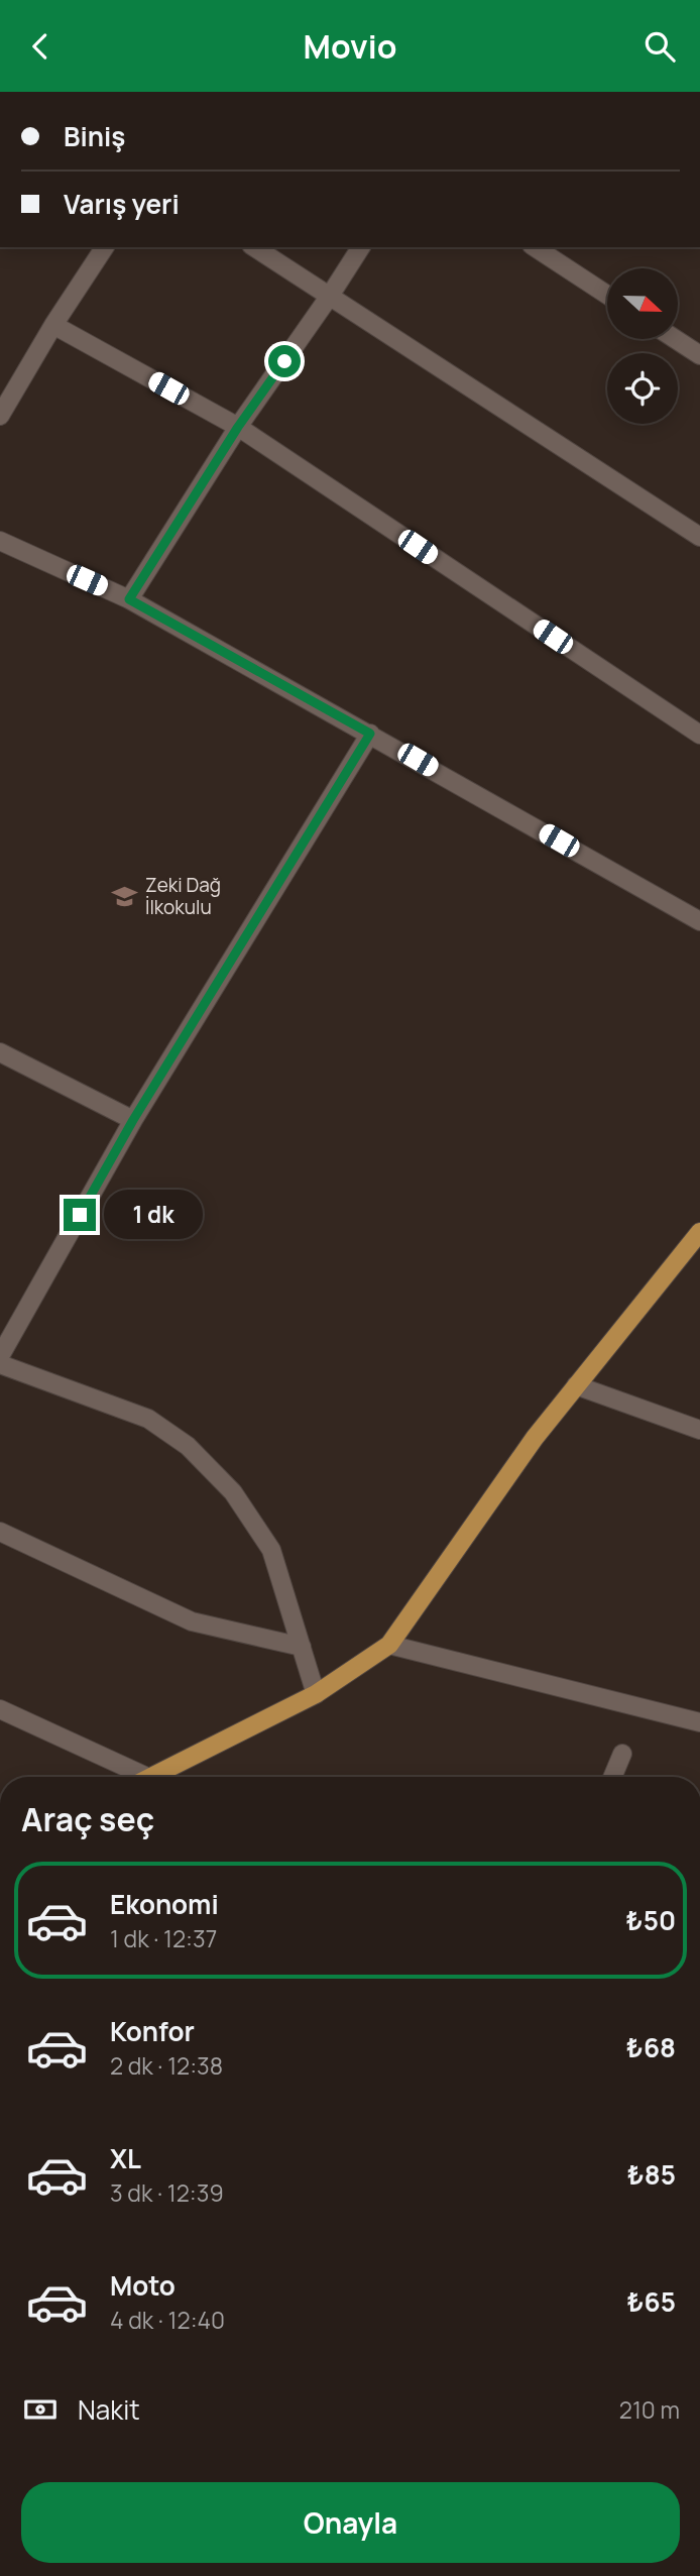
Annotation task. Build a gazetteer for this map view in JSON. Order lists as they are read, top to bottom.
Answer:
{
  "places": {
    "school or university": ["Zeki Dağ İlkokulu"]
  },
  "north": "right",
  "page": {
    "header": "Movio",
    "banner": ["Biniş", "Varış yeri"],
    "bubble": "1 dk",
    "heading": "Araç seç",
    "list": [
      {
        "name": "Ekonomi",
        "note": "1 dk · 12:37",
        "value": "₺50"
      },
      {
        "name": "Konfor",
        "note": "2 dk · 12:38",
        "value": "₺68"
      },
      {
        "name": "XL",
        "note": "3 dk · 12:39",
        "value": "₺85"
      },
      {
        "name": "Moto",
        "note": "4 dk · 12:40",
        "value": "₺65"
      }
    ],
    "pay": ["Nakit", "210 m"],
    "buttons": "Onayla"
  }
}
